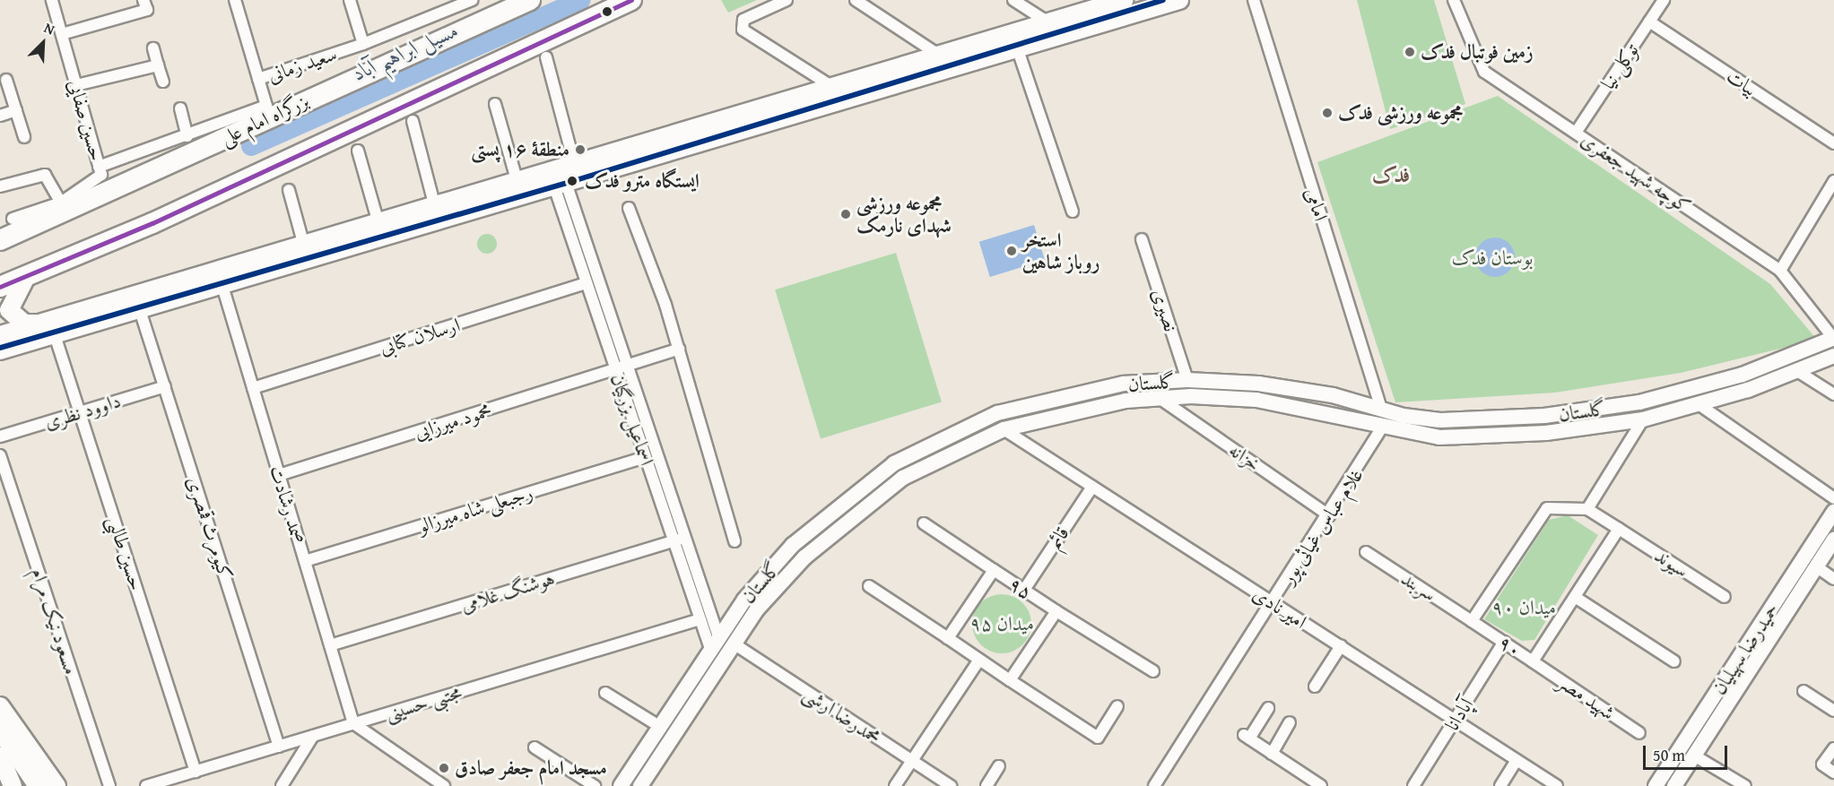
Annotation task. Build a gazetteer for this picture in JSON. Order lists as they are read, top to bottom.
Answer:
{
  "streets": {
    "highway": ["بزرگراه امام علی"],
    "main road": ["گلستان", "حمیدرضا سهیلیان"],
    "street": [
      "سعید زمانی",
      "توکلی نیا",
      "بیات",
      "حسین صفایی",
      "کوچه شهید جعفری",
      "امامی",
      "نصیری",
      "ارسلان کتابی",
      "داوود نظری",
      "اسماعیل بزرگیان",
      "محمود میرزایی",
      "خزانه",
      "صمد رشادت",
      "رجبعلی شاه میرزالو",
      "غلام عباس غیاثی ‌پور",
      "کیومرث قمصری",
      "قائم",
      "حسین طالبی",
      "سیوند",
      "سربند",
      "۹۵",
      "هوشنگ غلامی",
      "امیر نادی",
      "مسعود نیک مرام",
      "۹۰",
      "شهید مصر",
      "مجتبی حسینی",
      "آپادانا",
      "محمدرضا ارشی"
    ]
  },
  "crossings": [
    ["توکلی نیا", "بیات"],
    ["توکلی نیا", "کوچه شهید جعفری"],
    ["کوچه شهید جعفری", "گلستان"],
    ["امامی", "گلستان"],
    ["نصیری", "گلستان"],
    ["ارسلان کتابی", "اسماعیل بزرگیان"],
    ["ارسلان کتابی", "صمد رشادت"],
    ["گلستان", "اسماعیل بزرگیان"],
    ["گلستان", "خزانه"],
    ["گلستان", "غلام عباس غیاثی ‌پور"],
    ["گلستان", "امیر نادی"],
    ["گلستان", "محمدرضا ارشی"],
    ["داوود نظری", "کیومرث قمصری"],
    ["داوود نظری", "حسین طالبی"],
    ["اسماعیل بزرگیان", "محمود میرزایی"],
    ["اسماعیل بزرگیان", "رجبعلی شاه میرزالو"],
    ["اسماعیل بزرگیان", "هوشنگ غلامی"],
    ["اسماعیل بزرگیان", "مجتبی حسینی"],
    ["محمود میرزایی", "صمد رشادت"],
    ["خزانه", "غلام عباس غیاثی ‌پور"],
    ["صمد رشادت", "رجبعلی شاه میرزالو"],
    ["صمد رشادت", "هوشنگ غلامی"],
    ["صمد رشادت", "مجتبی حسینی"],
    ["غلام عباس غیاثی ‌پور", "امیر نادی"],
    ["کیومرث قمصری", "مجتبی حسینی"],
    ["قائم", "۹۵"],
    ["قائم", "امیر نادی"],
    ["حسین طالبی", "مجتبی حسینی"],
    ["سیوند", "۹۰"],
    ["سربند", "۹۰"],
    ["امیر نادی", "آپادانا"],
    ["۹۰", "شهید مصر"],
    ["۹۰", "آپادانا"]
  ],
  "districts": ["فدک"],
  "water": ["مسیل ابراهیم آباد"],
  "parks": ["بوستان فدک", "میدان ۹۰", "میدان ۹۵"],
  "places": [
    "زمین فوتبال فدک",
    "مجموعه ورزشی فدک",
    "منطقهٔ ۱۶ پستی",
    "ایستگاه مترو فدک",
    "مجموعه ورزشی شهدای نارمک",
    "استخر روباز شاهین",
    "مسجد امام جعفر صادق"
  ],
  "scale_bar": "50 m",
  "north": "top right"
}
